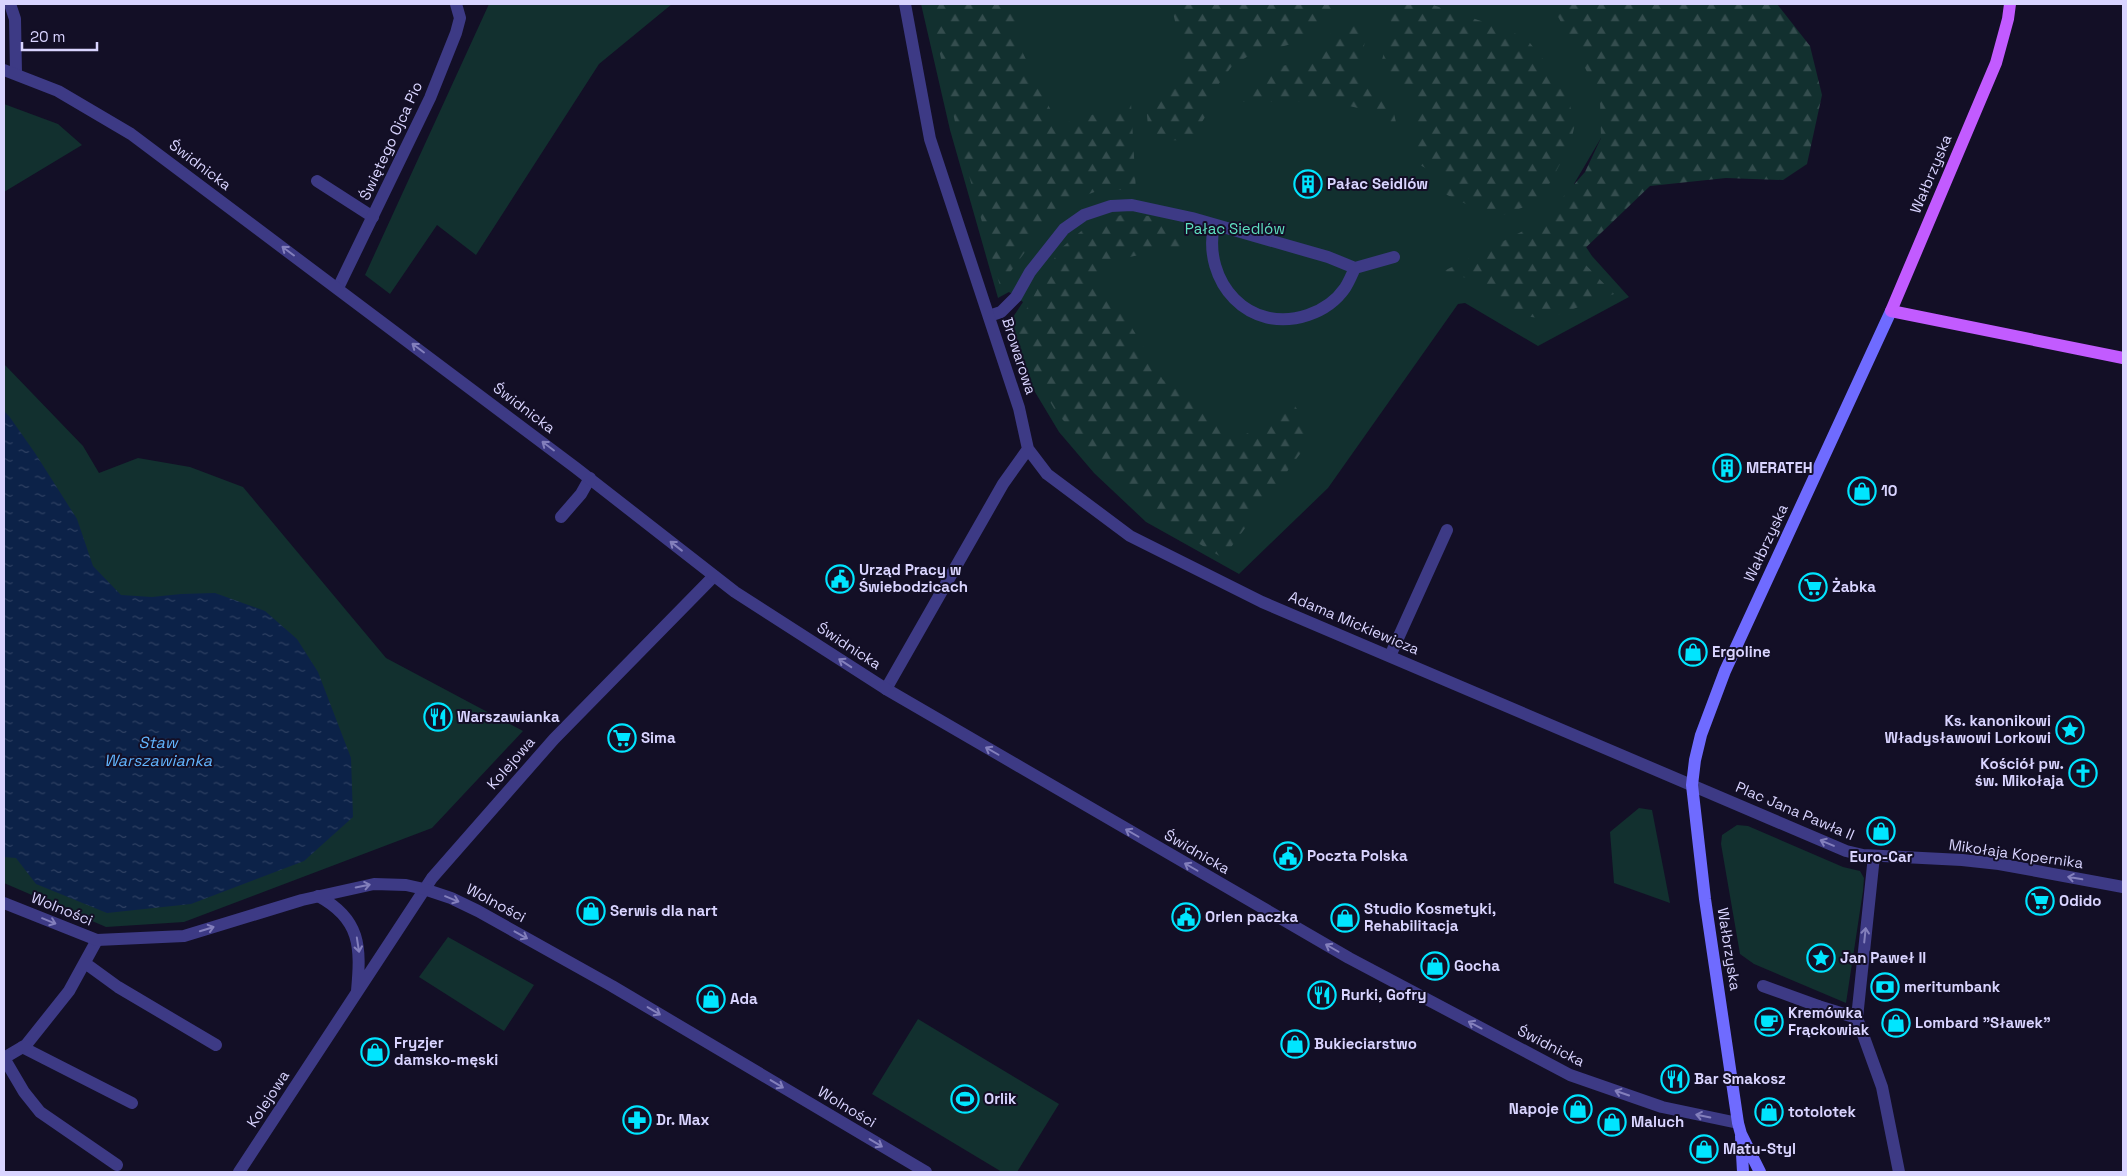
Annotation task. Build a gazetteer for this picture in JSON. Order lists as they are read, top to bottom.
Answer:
{
  "streets": {
    "main road": ["Wałbrzyska"],
    "street": [
      "Świętego Ojca Pio",
      "Świdnicka",
      "Browarowa",
      "Adama Mickiewicza",
      "Kolejowa",
      "Plac Jana Pawła II",
      "Mikołaja Kopernika",
      "Wolności"
    ]
  },
  "crossings": [
    ["Świętego Ojca Pio", "Świdnicka"],
    ["Świdnicka", "Wałbrzyska"],
    ["Świdnicka", "Kolejowa"],
    ["Wałbrzyska", "Adama Mickiewicza"],
    ["Wałbrzyska", "Plac Jana Pawła II"],
    ["Browarowa", "Adama Mickiewicza"],
    ["Adama Mickiewicza", "Plac Jana Pawła II"],
    ["Kolejowa", "Wolności"],
    ["Plac Jana Pawła II", "Mikołaja Kopernika"]
  ],
  "one_way": [
    "Świdnicka",
    "Plac Jana Pawła II",
    "Mikołaja Kopernika",
    "Wolności"
  ],
  "water": ["Staw Warszawianka"],
  "parks": ["Pałac Siedlów"],
  "places": {
    "building": ["Pałac Seidlów", "MERATEH"],
    "shop": [
      "10",
      "Ergoline",
      "Euro-Car",
      "Serwis dla nart",
      "Studio Kosmetyki, Rehabilitacja",
      "Gocha",
      "Ada",
      "Lombard \"Sławek\"",
      "Bukieciarstwo",
      "Fryzjer damsko-męski",
      "Napoje",
      "totolotek",
      "Maluch",
      "Matu-Styl"
    ],
    "public building": ["Urząd Pracy w Świebodzicach", "Poczta Polska", "Orlen paczka"],
    "supermarket": ["Żabka", "Sima", "Odido"],
    "restaurant": ["Warszawianka", "Rurki, Gofry", "Bar Smakosz"],
    "place": ["Ks. kanonikowi Władysławowi Lorkowi", "Jan Paweł II"],
    "church": ["Kościół pw. św. Mikołaja"],
    "bank": ["meritumbank"],
    "cafe": ["Kremówka Frąckowiak"],
    "sports": ["Orlik"],
    "pharmacy": ["Dr. Max"]
  },
  "scale_bar": "20 m"
}
